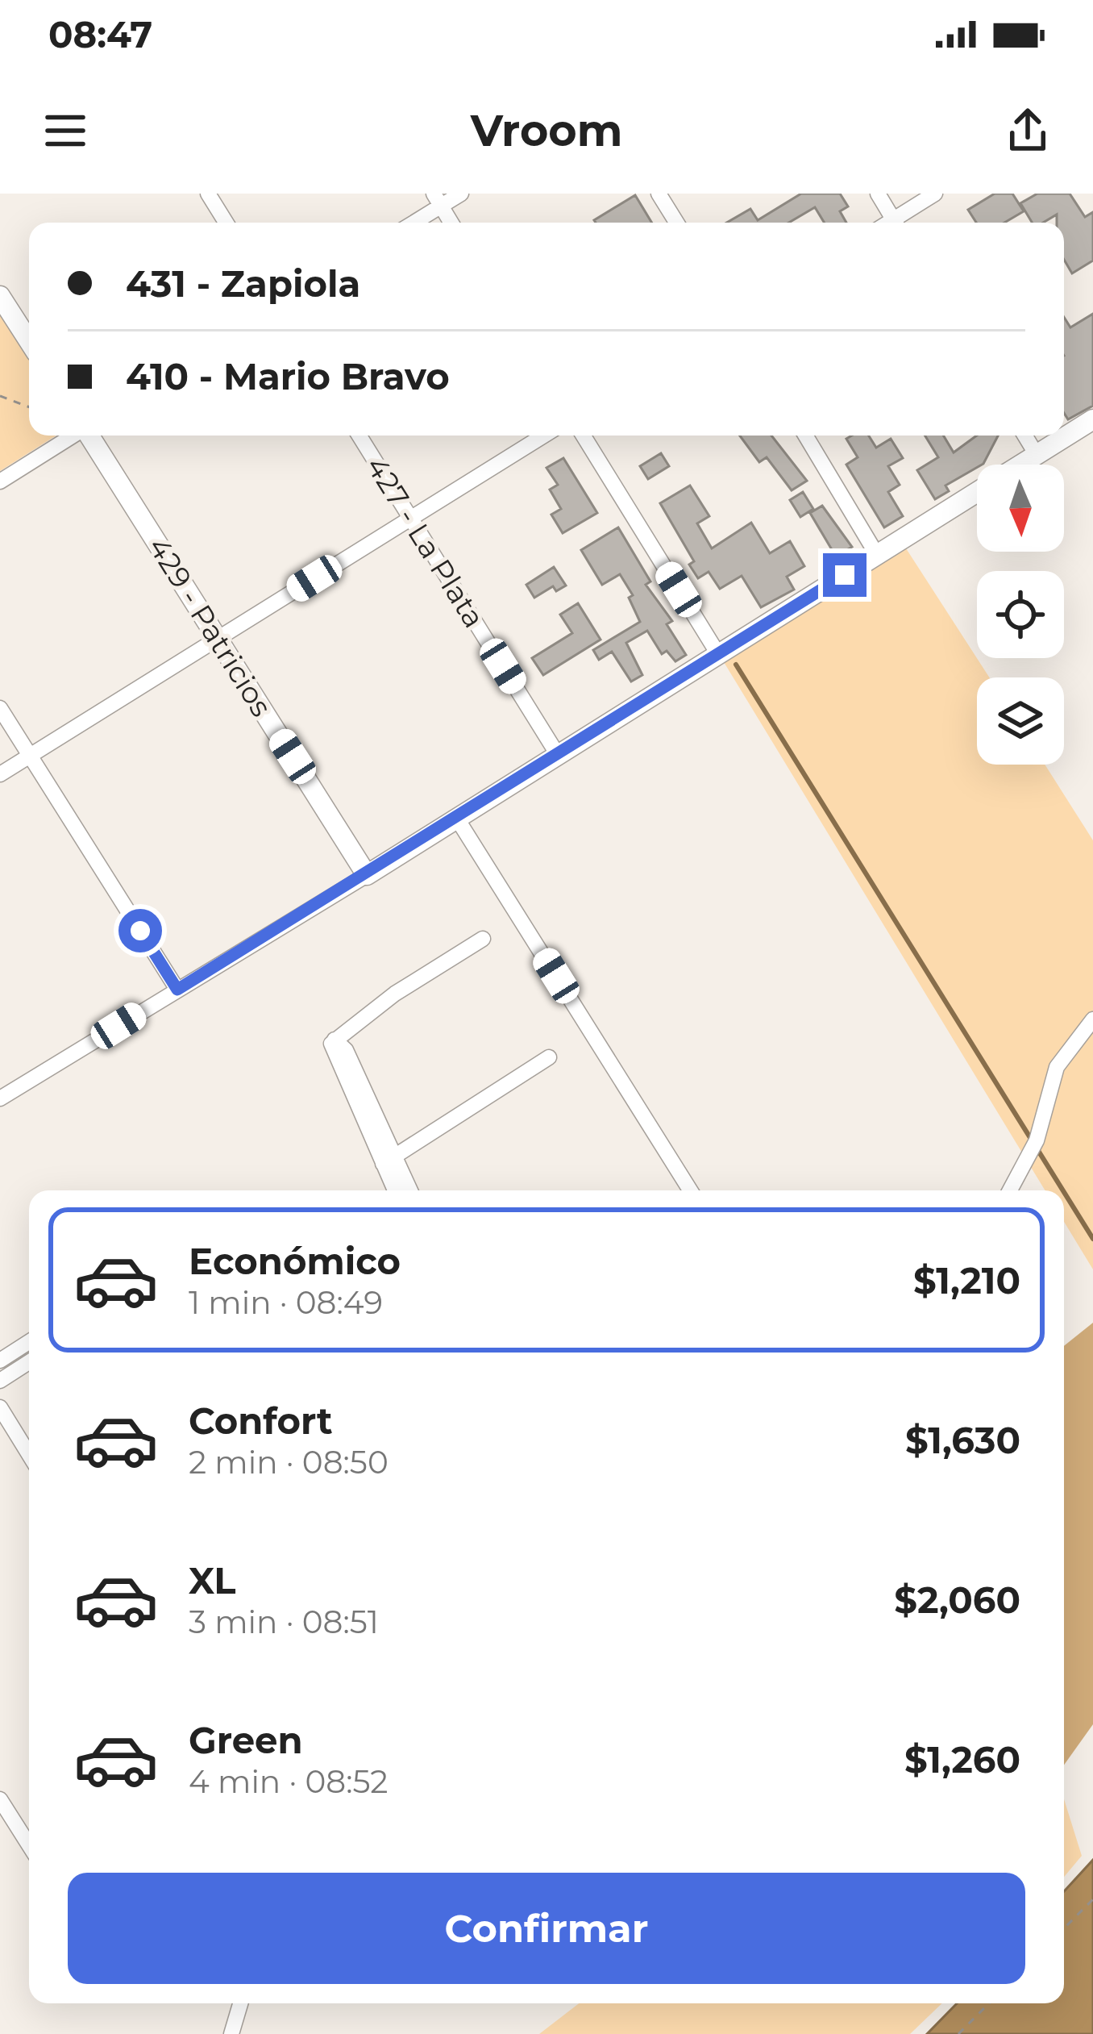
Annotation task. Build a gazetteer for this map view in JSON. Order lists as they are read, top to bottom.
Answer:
{
  "streets": {
    "street": ["427 - La Plata", "429 - Patricios"]
  },
  "north": "bottom",
  "page": {
    "status": "08:47",
    "header": "Vroom",
    "banner": ["431 - Zapiola", "410 - Mario Bravo"],
    "list": [
      {
        "name": "Económico",
        "note": "1 min · 08:49",
        "value": "$1,210"
      },
      {
        "name": "Confort",
        "note": "2 min · 08:50",
        "value": "$1,630"
      },
      {
        "name": "XL",
        "note": "3 min · 08:51",
        "value": "$2,060"
      },
      {
        "name": "Green",
        "note": "4 min · 08:52",
        "value": "$1,260"
      }
    ],
    "buttons": "Confirmar"
  }
}
